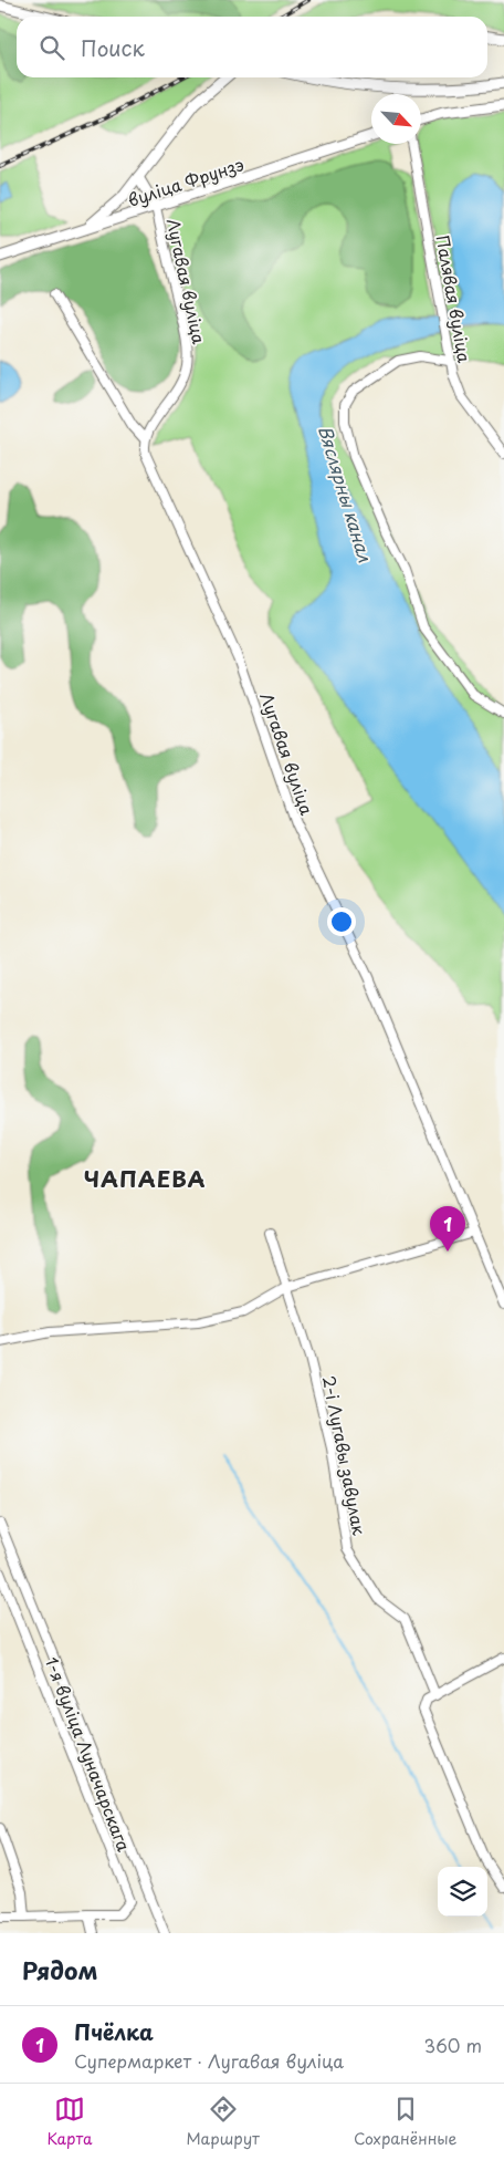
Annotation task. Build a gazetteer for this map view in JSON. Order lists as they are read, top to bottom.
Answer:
{
  "streets": {
    "main road": ["вуліца Фрунзэ"],
    "street": [
      "Лугавая вуліца",
      "Палявая вуліца",
      "2-і Лугавы завулак",
      "1-я вуліца Луначарскага"
    ]
  },
  "crossings": [
    ["вуліца Фрунзэ", "Лугавая вуліца"]
  ],
  "districts": ["ЧАПАЕВА"],
  "water": ["Вяслярны канал"],
  "north": "bottom right",
  "page": {
    "search": "Поиск",
    "pins": "1",
    "heading": "Рядом",
    "list": [
      {
        "mark": "1",
        "name": "Пчёлка",
        "note": "Супермаркет · Лугавая вуліца",
        "value": "360 m"
      }
    ],
    "nav": ["Карта", "Маршрут", "Сохранённые"]
  }
}
